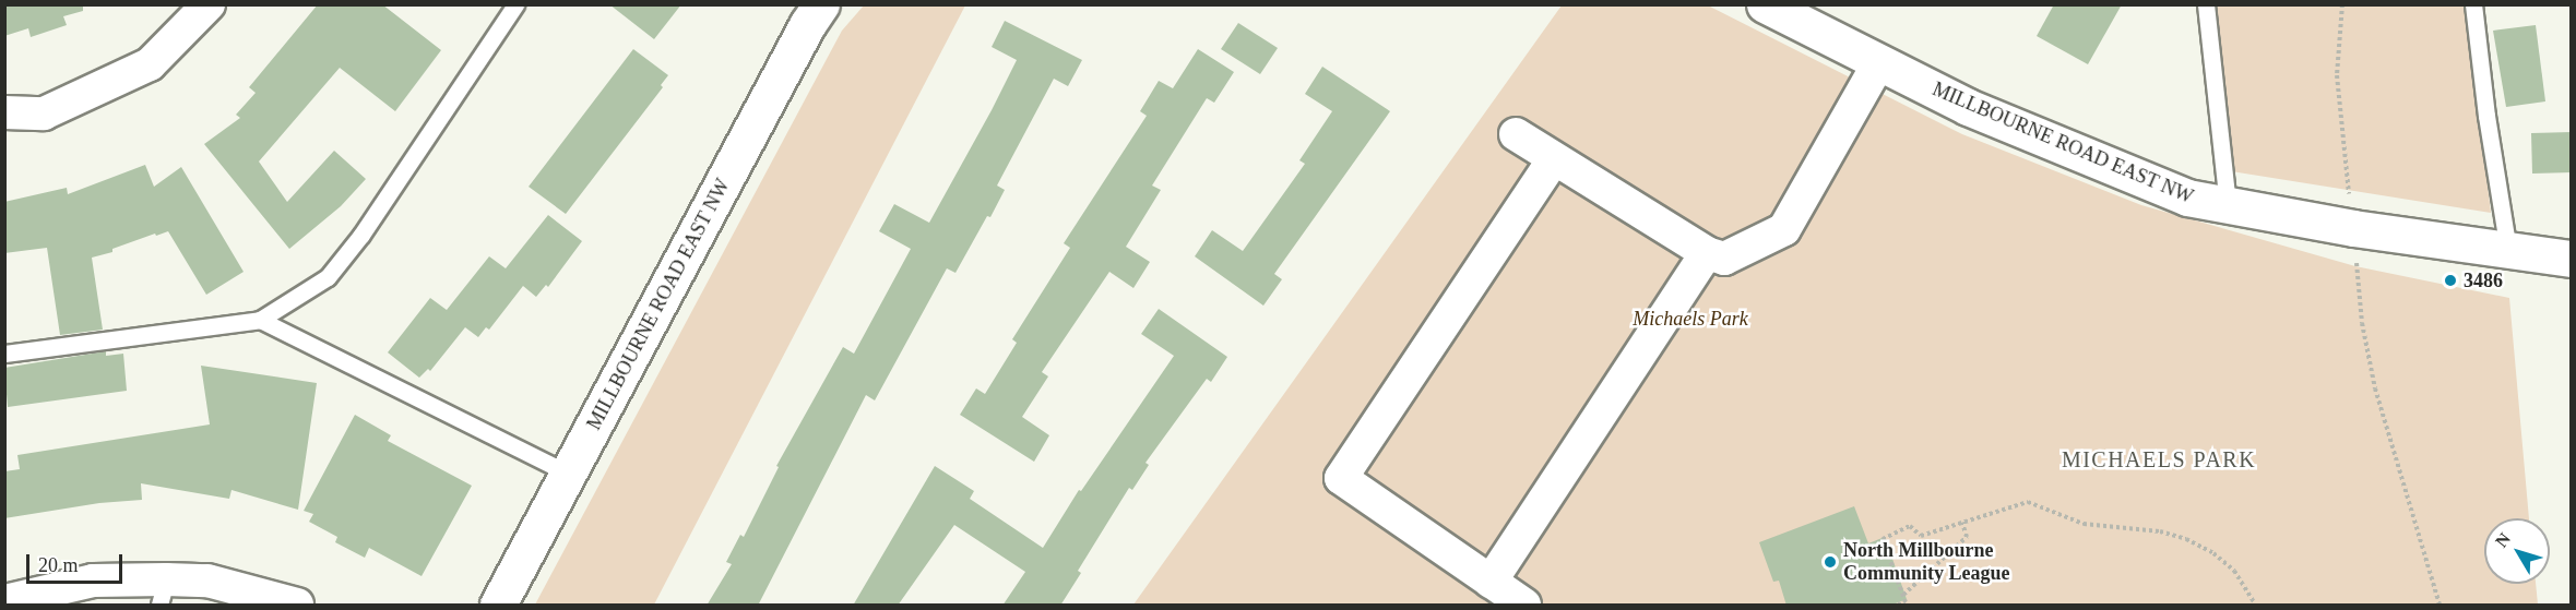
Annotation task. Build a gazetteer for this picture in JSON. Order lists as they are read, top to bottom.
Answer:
{
  "streets": {
    "street": ["MILLBOURNE ROAD EAST NW"]
  },
  "districts": ["MICHAELS PARK"],
  "parks": ["Michaels Park"],
  "places": ["3486", "North Millbourne Community League"],
  "scale_bar": "20 m",
  "north": "top left"
}
